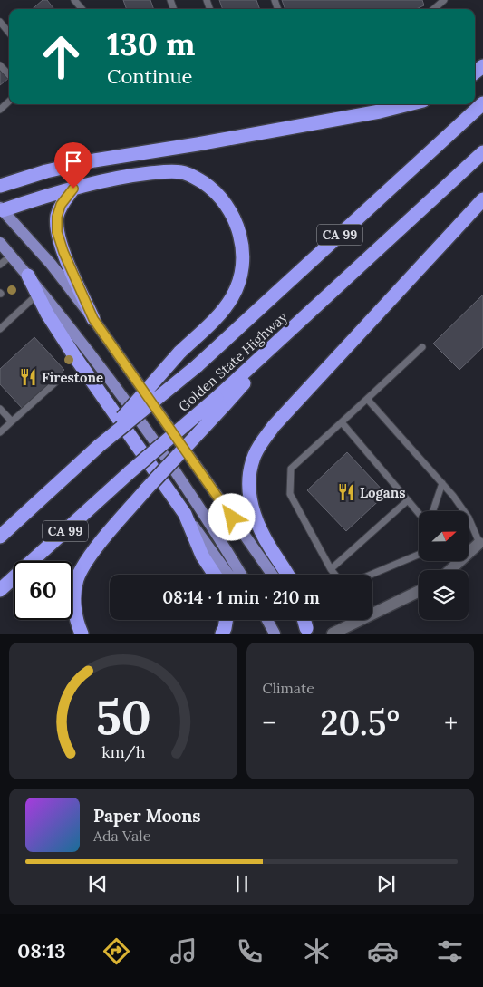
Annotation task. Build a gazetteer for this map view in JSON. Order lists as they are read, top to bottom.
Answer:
{
  "streets": {
    "highway": ["CA 99", "Golden State Highway"]
  },
  "places": {
    "restaurant": ["Firestone", "Logans"]
  },
  "north": "right",
  "page": {
    "turn": ["130 m", "Continue"],
    "limit": "60",
    "trip": "08:14 · 1 min · 210 m",
    "tile": "Climate",
    "heat": ["−", "20.5°", "+"],
    "song": ["Paper Moons", "Ada Vale"],
    "tabs": "08:13",
    "gauge": ["50", "km/h"]
  }
}
